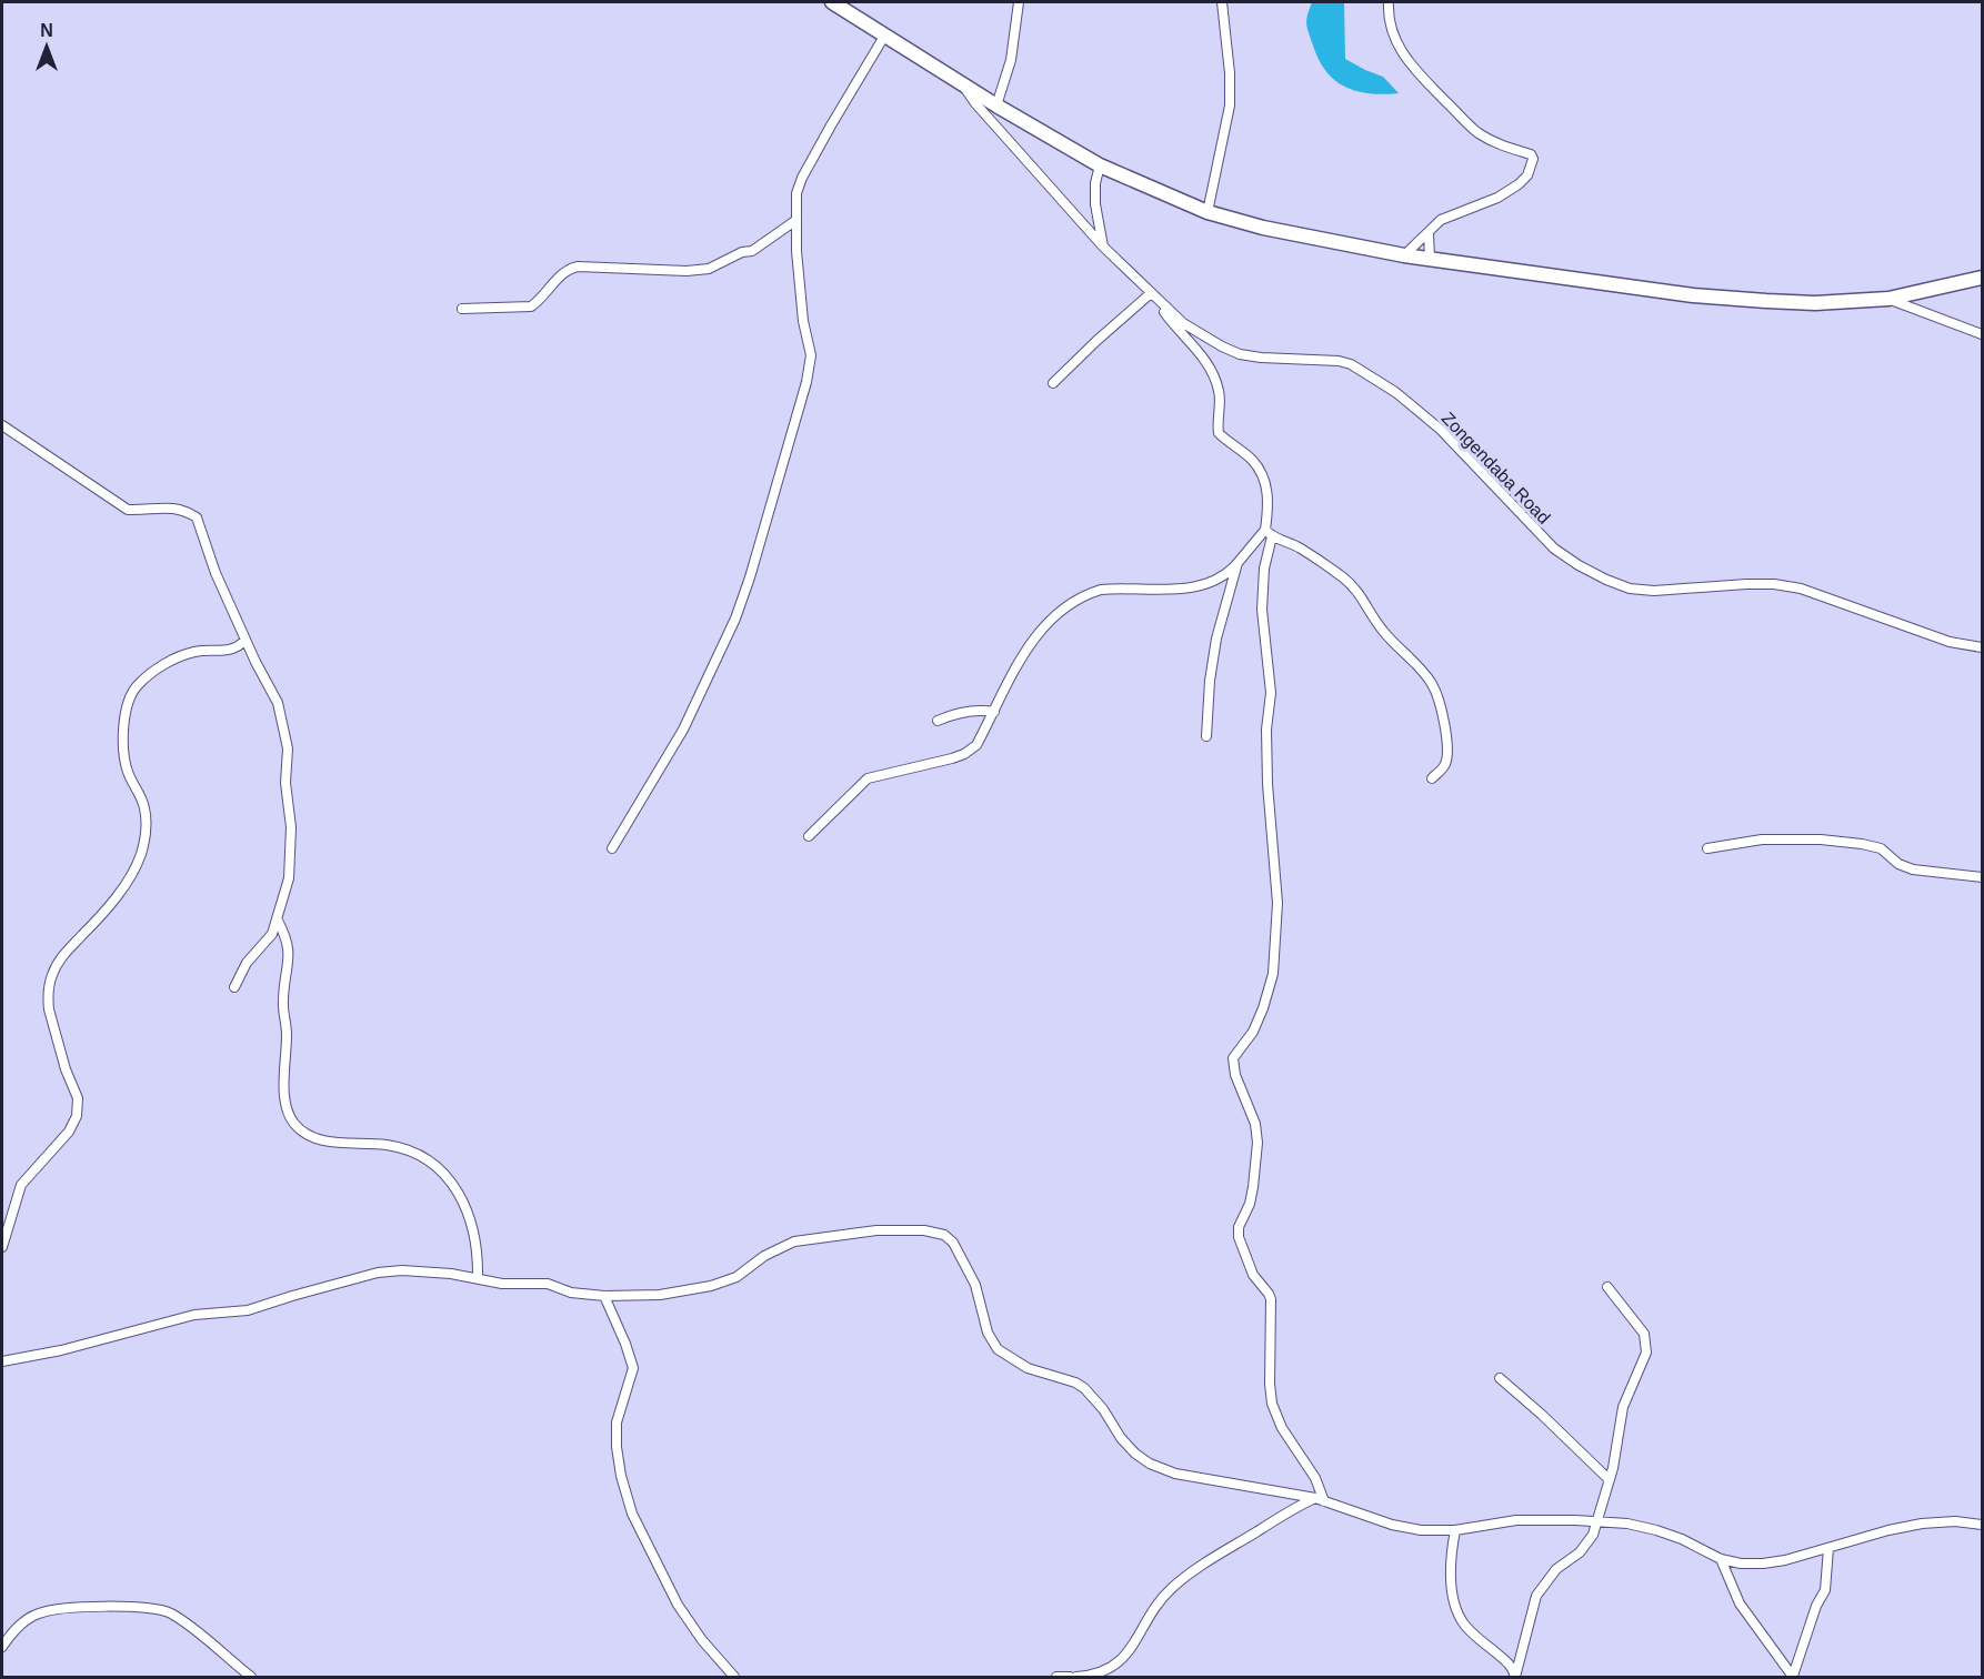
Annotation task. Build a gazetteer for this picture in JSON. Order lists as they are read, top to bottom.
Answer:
{
  "streets": {
    "street": ["Zongendaba Road"]
  },
  "north": "top"
}
